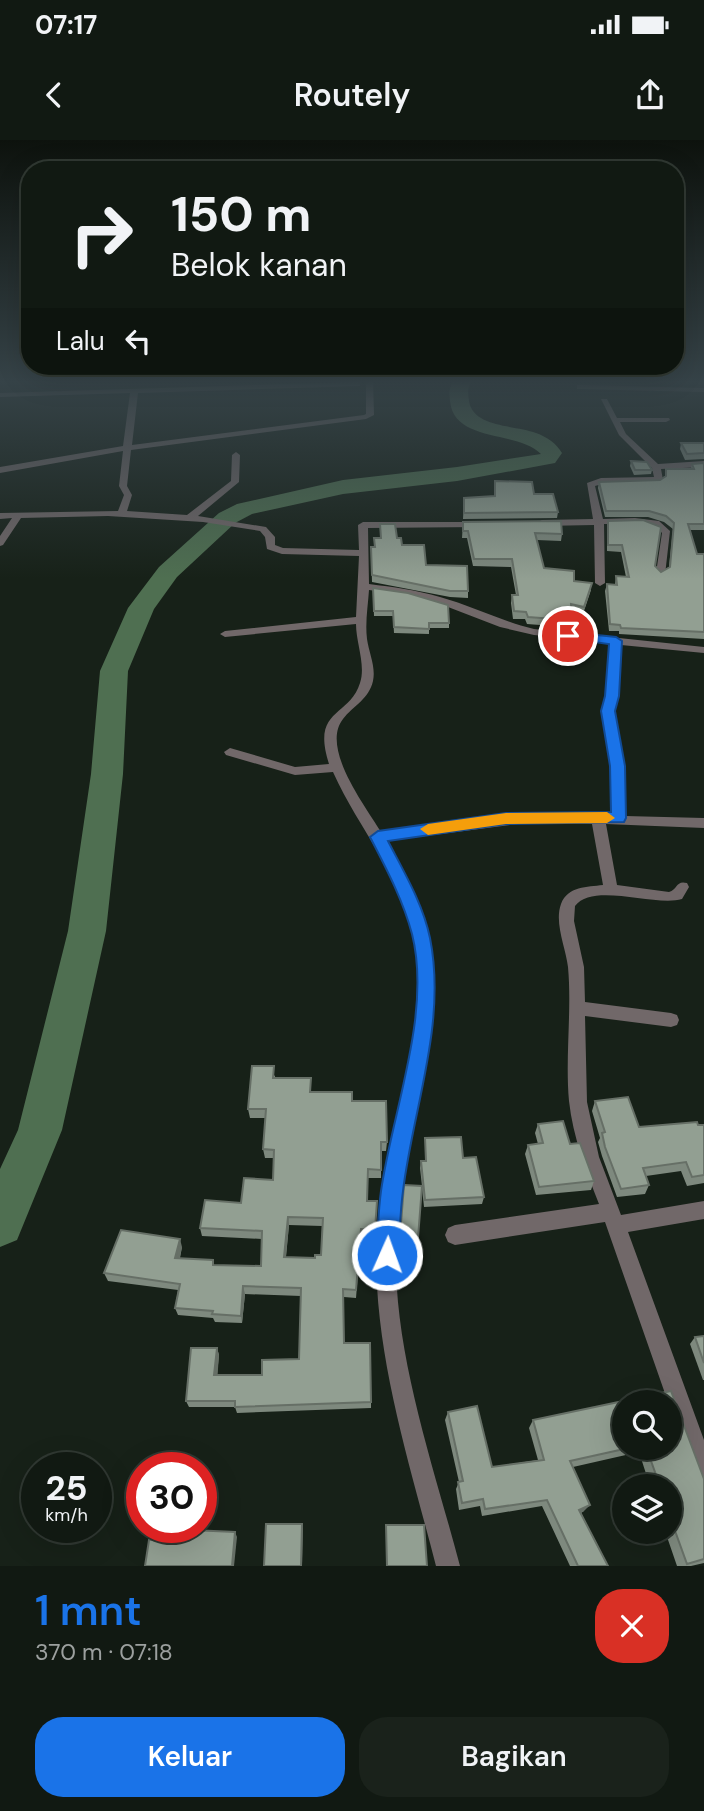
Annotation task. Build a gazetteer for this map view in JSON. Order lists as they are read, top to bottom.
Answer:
{
  "page": {
    "status": "07:17",
    "header": "Routely",
    "turn": ["150 m", "Belok kanan"],
    "then": "Lalu",
    "speed": "25 km/h",
    "limit": "30",
    "heading": ["1 mnt", "370 m · 07:18"],
    "buttons": ["Keluar", "Bagikan"]
  }
}
